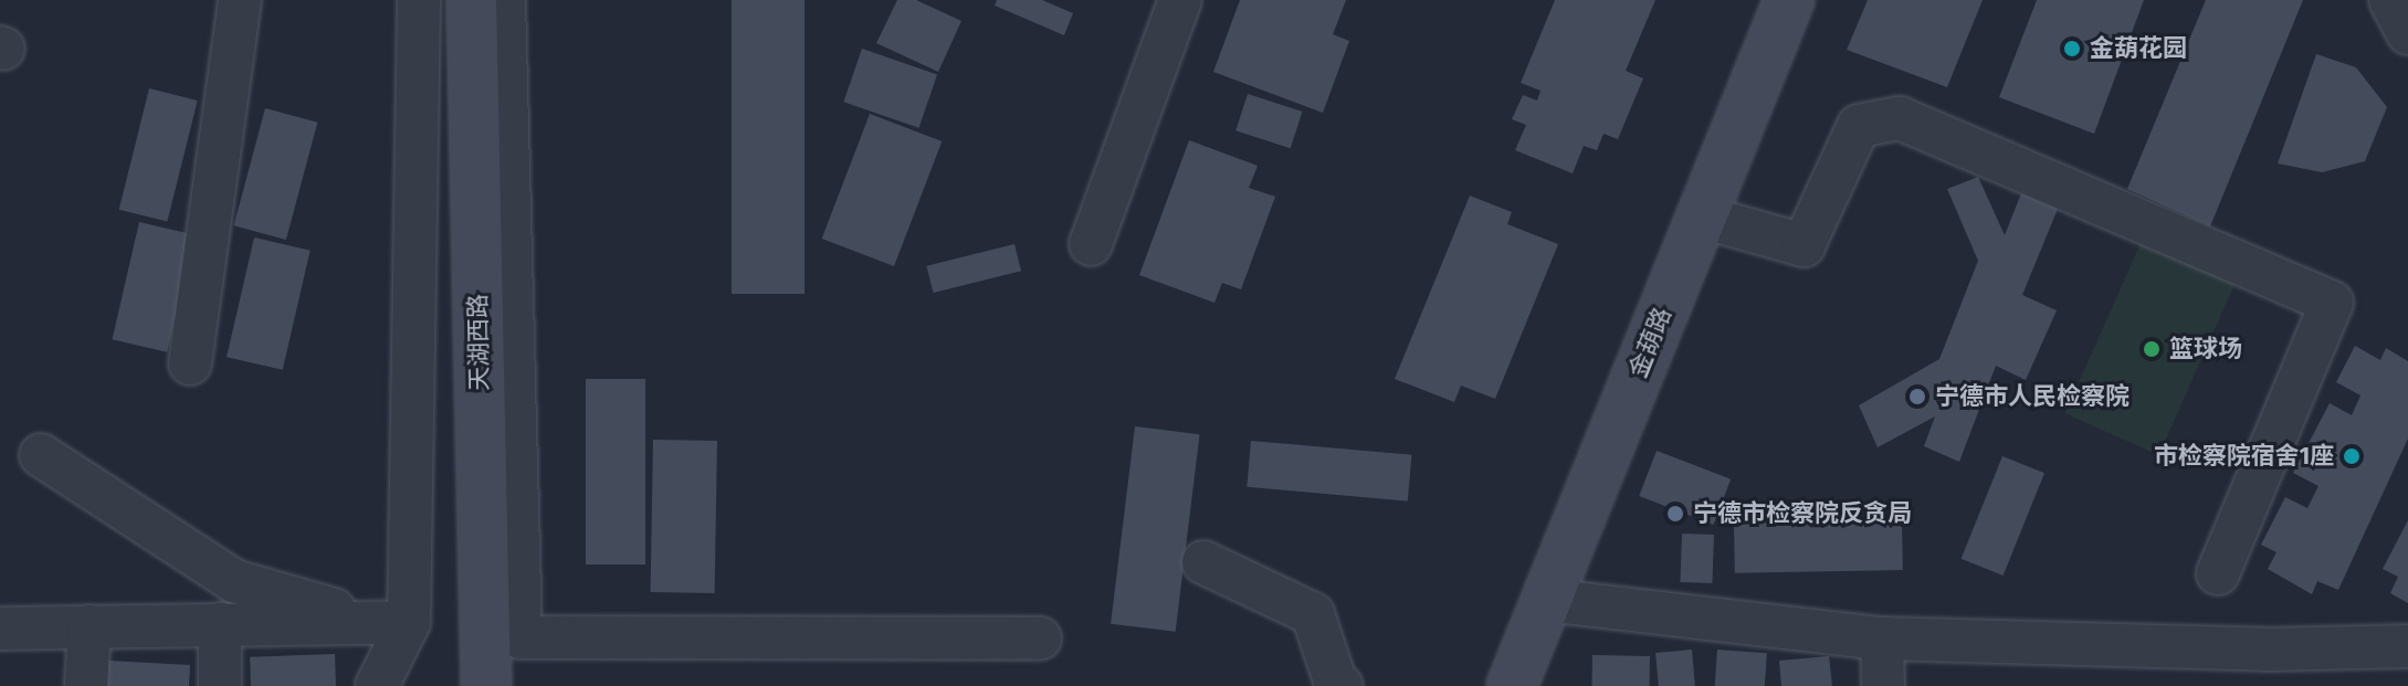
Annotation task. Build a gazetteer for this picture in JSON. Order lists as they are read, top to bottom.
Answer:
{
  "streets": {
    "street": ["天湖西路", "金葫路"]
  },
  "places": [
    "金葫花园",
    "篮球场",
    "宁德市人民检察院",
    "市检察院宿舍1座",
    "宁德市检察院反贪局"
  ]
}
